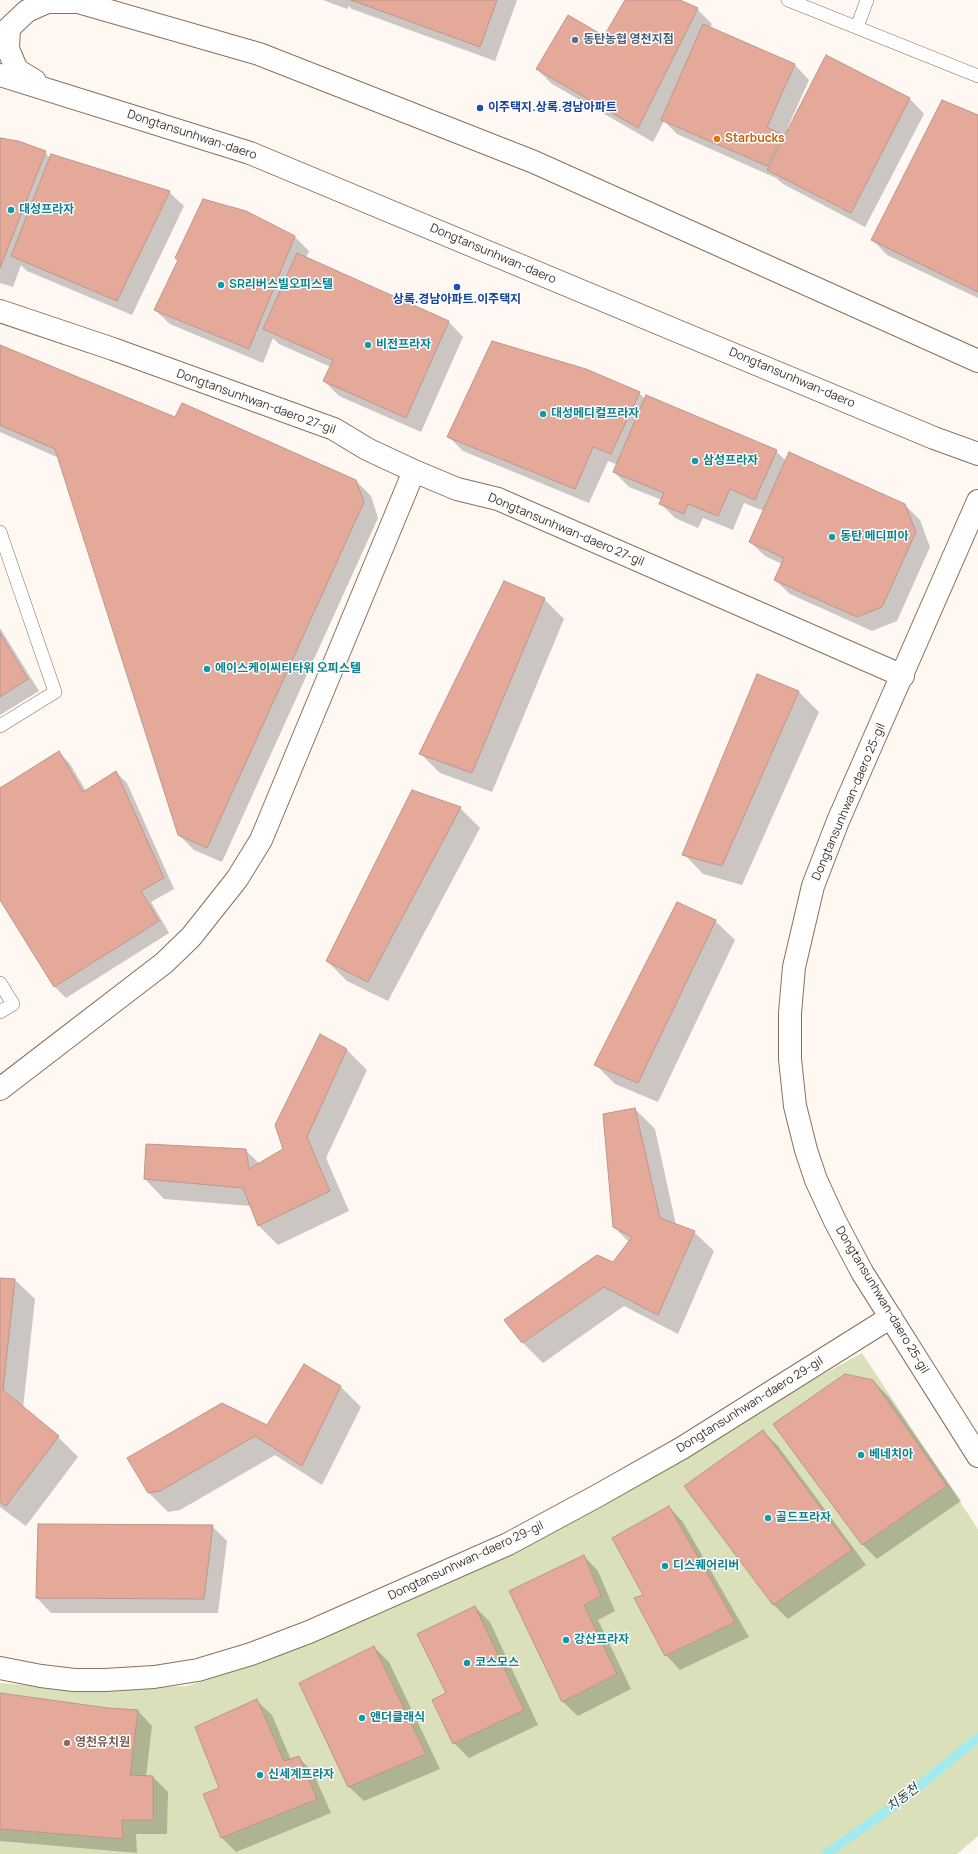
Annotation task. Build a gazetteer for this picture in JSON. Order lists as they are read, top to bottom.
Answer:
{
  "streets": {
    "street": [
      "Dongtansunhwan-daero",
      "Dongtansunhwan-daero 27-gil",
      "Dongtansunhwan-daero 25-gil",
      "Dongtansunhwan-daero 29-gil"
    ]
  },
  "crossings": [
    ["Dongtansunhwan-daero 27-gil", "Dongtansunhwan-daero 25-gil"],
    ["Dongtansunhwan-daero 25-gil", "Dongtansunhwan-daero 29-gil"]
  ],
  "water": ["치동천"],
  "places": [
    "동탄농협 영천지점",
    "이주택지.상록.경남아파트",
    "Starbucks",
    "대성프라자",
    "SR리버스빌오피스텔",
    "상록.경남아파트.이주택지",
    "비전프라자",
    "대성메디컬프라자",
    "삼성프라자",
    "동탄 메디피아",
    "에이스케이씨티타워 오피스텔",
    "베네치아",
    "골드프라자",
    "디스퀘어리버",
    "강산프라자",
    "코스모스",
    "앤더클래식",
    "영천유치원",
    "신세계프라자"
  ]
}
